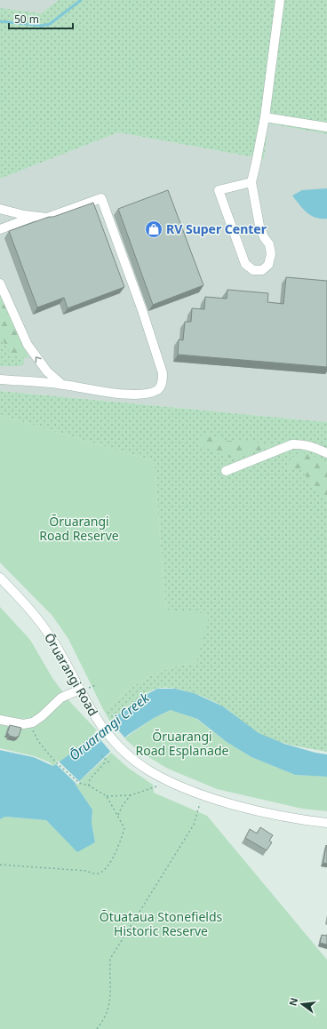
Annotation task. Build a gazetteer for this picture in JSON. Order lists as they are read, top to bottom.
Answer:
{
  "streets": {
    "street": ["Ōruarangi Road"]
  },
  "water": ["Ōruarangi Creek"],
  "parks": ["Ōruarangi Road Reserve", "Ōruarangi Road Esplanade", "Ōtuataua Stonefields Historic Reserve"],
  "places": {
    "shop": ["RV Super Center"]
  },
  "scale_bar": "50 m",
  "north": "left"
}
